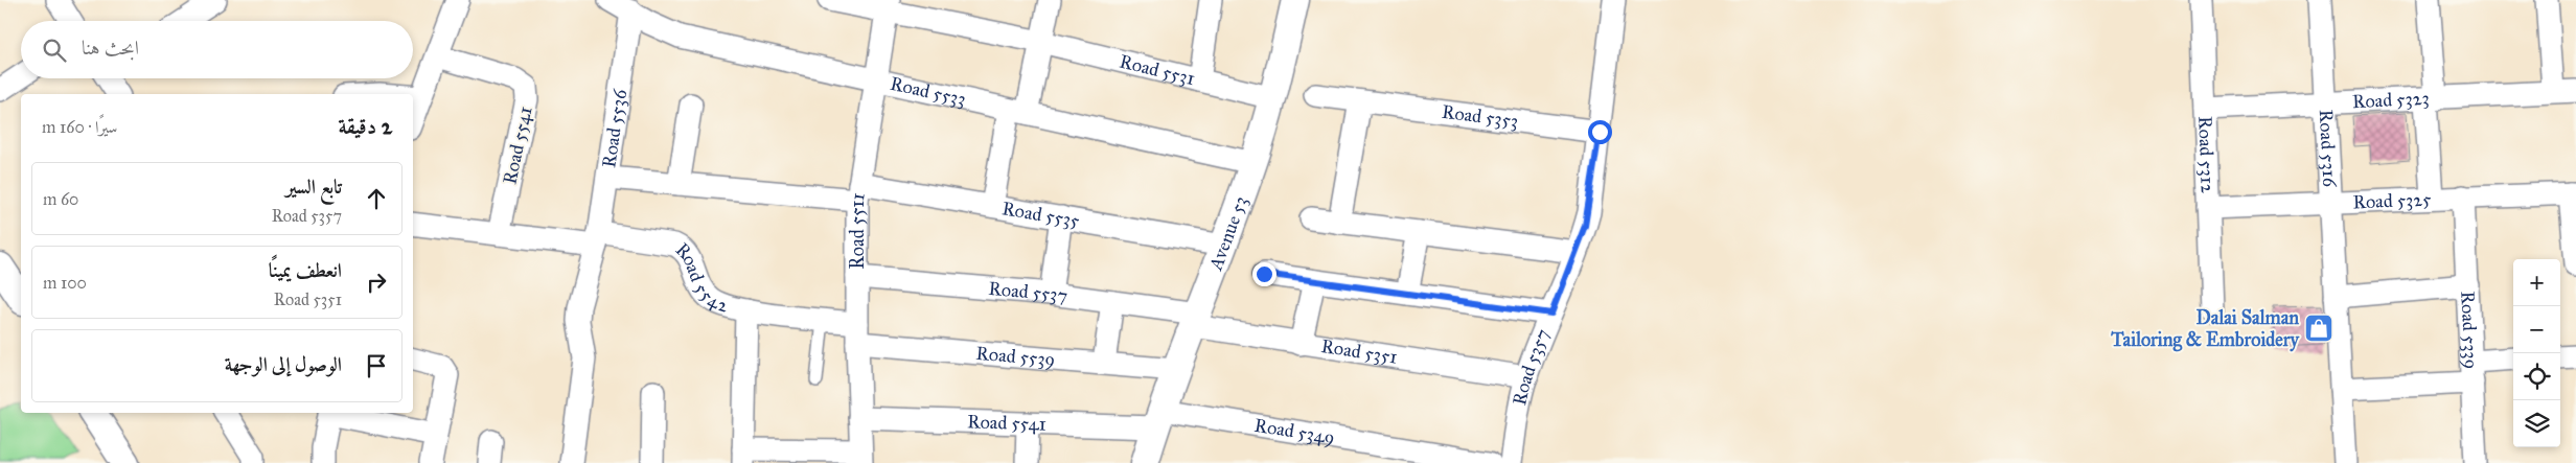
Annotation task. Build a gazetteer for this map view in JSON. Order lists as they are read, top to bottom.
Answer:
{
  "streets": {
    "street": [
      "Road 5531",
      "Road 5533",
      "Road 5323",
      "Road 5353",
      "Road 5536",
      "Road 5541",
      "Road 5316",
      "Road 5312",
      "Road 5325",
      "Road 5535",
      "Road 5511",
      "Avenue 53",
      "Road 5542",
      "Road 5537",
      "Road 5339",
      "Road 5351",
      "Road 5539",
      "Road 5357",
      "Road 5349"
    ]
  },
  "crossings": [
    ["Road 5531", "Road 5511"],
    ["Road 5531", "Avenue 53"],
    ["Road 5533", "Road 5536"],
    ["Road 5533", "Road 5511"],
    ["Road 5533", "Avenue 53"],
    ["Road 5323", "Road 5316"],
    ["Road 5323", "Road 5312"],
    ["Road 5353", "Road 5357"],
    ["Road 5536", "Road 5535"],
    ["Road 5536", "Road 5542"],
    ["Road 5541", "Road 5511"],
    ["Road 5541", "Avenue 53"],
    ["Road 5541", "Road 5349"],
    ["Road 5316", "Road 5325"],
    ["Road 5312", "Road 5325"],
    ["Road 5325", "Road 5339"],
    ["Road 5535", "Road 5511"],
    ["Road 5535", "Avenue 53"],
    ["Road 5511", "Road 5542"],
    ["Road 5511", "Road 5537"],
    ["Road 5511", "Road 5539"],
    ["Avenue 53", "Road 5537"],
    ["Avenue 53", "Road 5351"],
    ["Avenue 53", "Road 5539"],
    ["Avenue 53", "Road 5349"],
    ["Road 5542", "Road 5539"],
    ["Road 5537", "Road 5351"],
    ["Road 5351", "Road 5357"]
  ],
  "places": {
    "shop": ["Dalai Salman Tailoring & Embroidery"]
  },
  "page": {
    "search": "ابحث هنا",
    "heading": ["2 دقيقة", "سيرًا · 160 m"],
    "list": [
      ["تابع السير", "Road 5357", "60 m"],
      ["انعطف يمينًا", "Road 5351", "100 m"],
      "الوصول إلى الوجهة"
    ],
    "map_buttons": ["+", "−"]
  }
}
